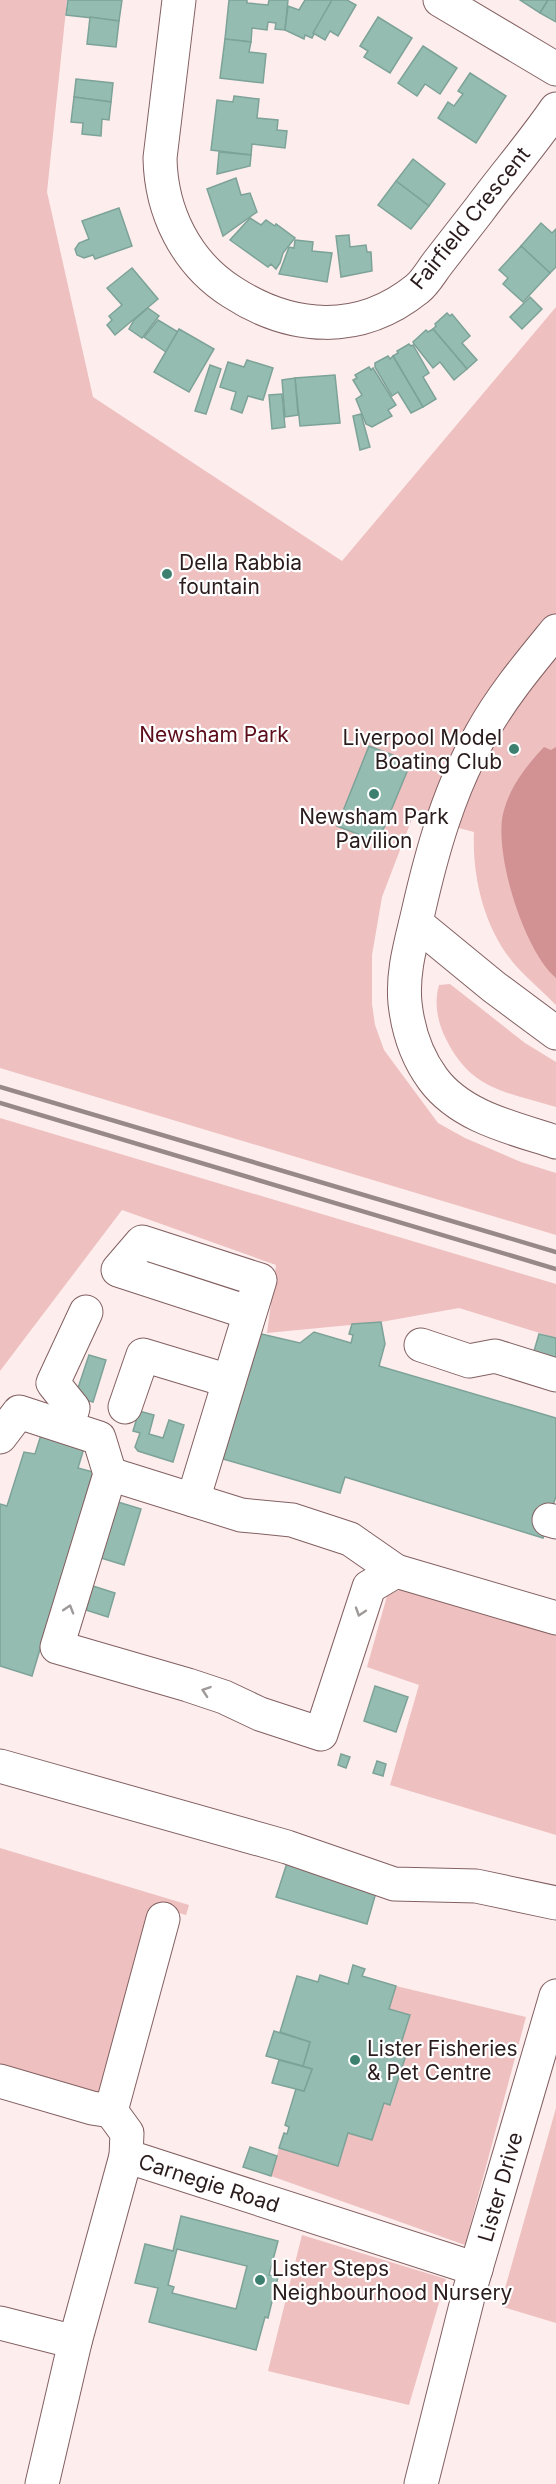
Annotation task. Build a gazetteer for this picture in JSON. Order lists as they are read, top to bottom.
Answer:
{
  "streets": {
    "street": ["Fairfield Crescent", "Carnegie Road", "Lister Drive"]
  },
  "crossings": [
    ["Carnegie Road", "Lister Drive"]
  ],
  "parks": ["Newsham Park"],
  "places": [
    "Della Rabbia fountain",
    "Liverpool Model Boating Club",
    "Newsham Park Pavilion",
    "Lister Fisheries & Pet Centre",
    "Lister Steps Neighbourhood Nursery"
  ]
}
